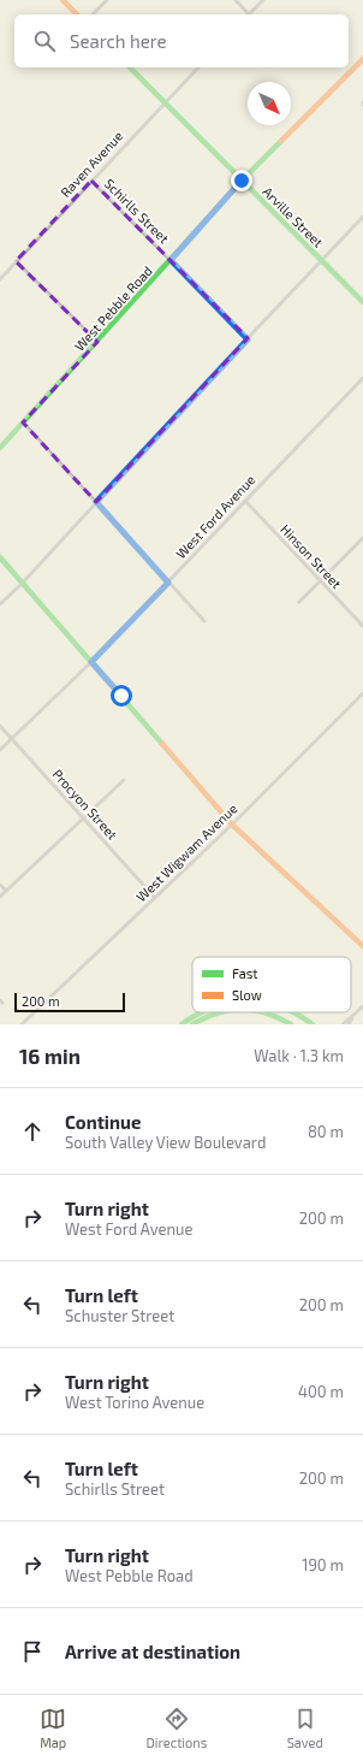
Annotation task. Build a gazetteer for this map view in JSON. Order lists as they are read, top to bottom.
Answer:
{
  "streets": {
    "street": [
      "Raven Avenue",
      "Schirlls Street",
      "Arville Street",
      "West Pebble Road",
      "West Ford Avenue",
      "Hinson Street",
      "Procyon Street",
      "West Wigwam Avenue"
    ]
  },
  "crossings": [
    ["Raven Avenue", "Schirlls Street"],
    ["Raven Avenue", "Arville Street"],
    ["Schirlls Street", "West Pebble Road"],
    ["Arville Street", "West Pebble Road"],
    ["West Ford Avenue", "Hinson Street"],
    ["West Ford Avenue", "Procyon Street"],
    ["Procyon Street", "West Wigwam Avenue"]
  ],
  "legend": ["Fast", "Slow"],
  "scale_bar": "200 m",
  "north": "bottom right",
  "page": {
    "search": "Search here",
    "scale": "200 m",
    "heading": ["16 min", "Walk · 1.3 km"],
    "list": [
      ["Continue", "South Valley View Boulevard", "80 m"],
      ["Turn right", "West Ford Avenue", "200 m"],
      ["Turn left", "Schuster Street", "200 m"],
      ["Turn right", "West Torino Avenue", "400 m"],
      ["Turn left", "Schirlls Street", "200 m"],
      ["Turn right", "West Pebble Road", "190 m"],
      "Arrive at destination"
    ],
    "nav": ["Map", "Directions", "Saved"]
  }
}
